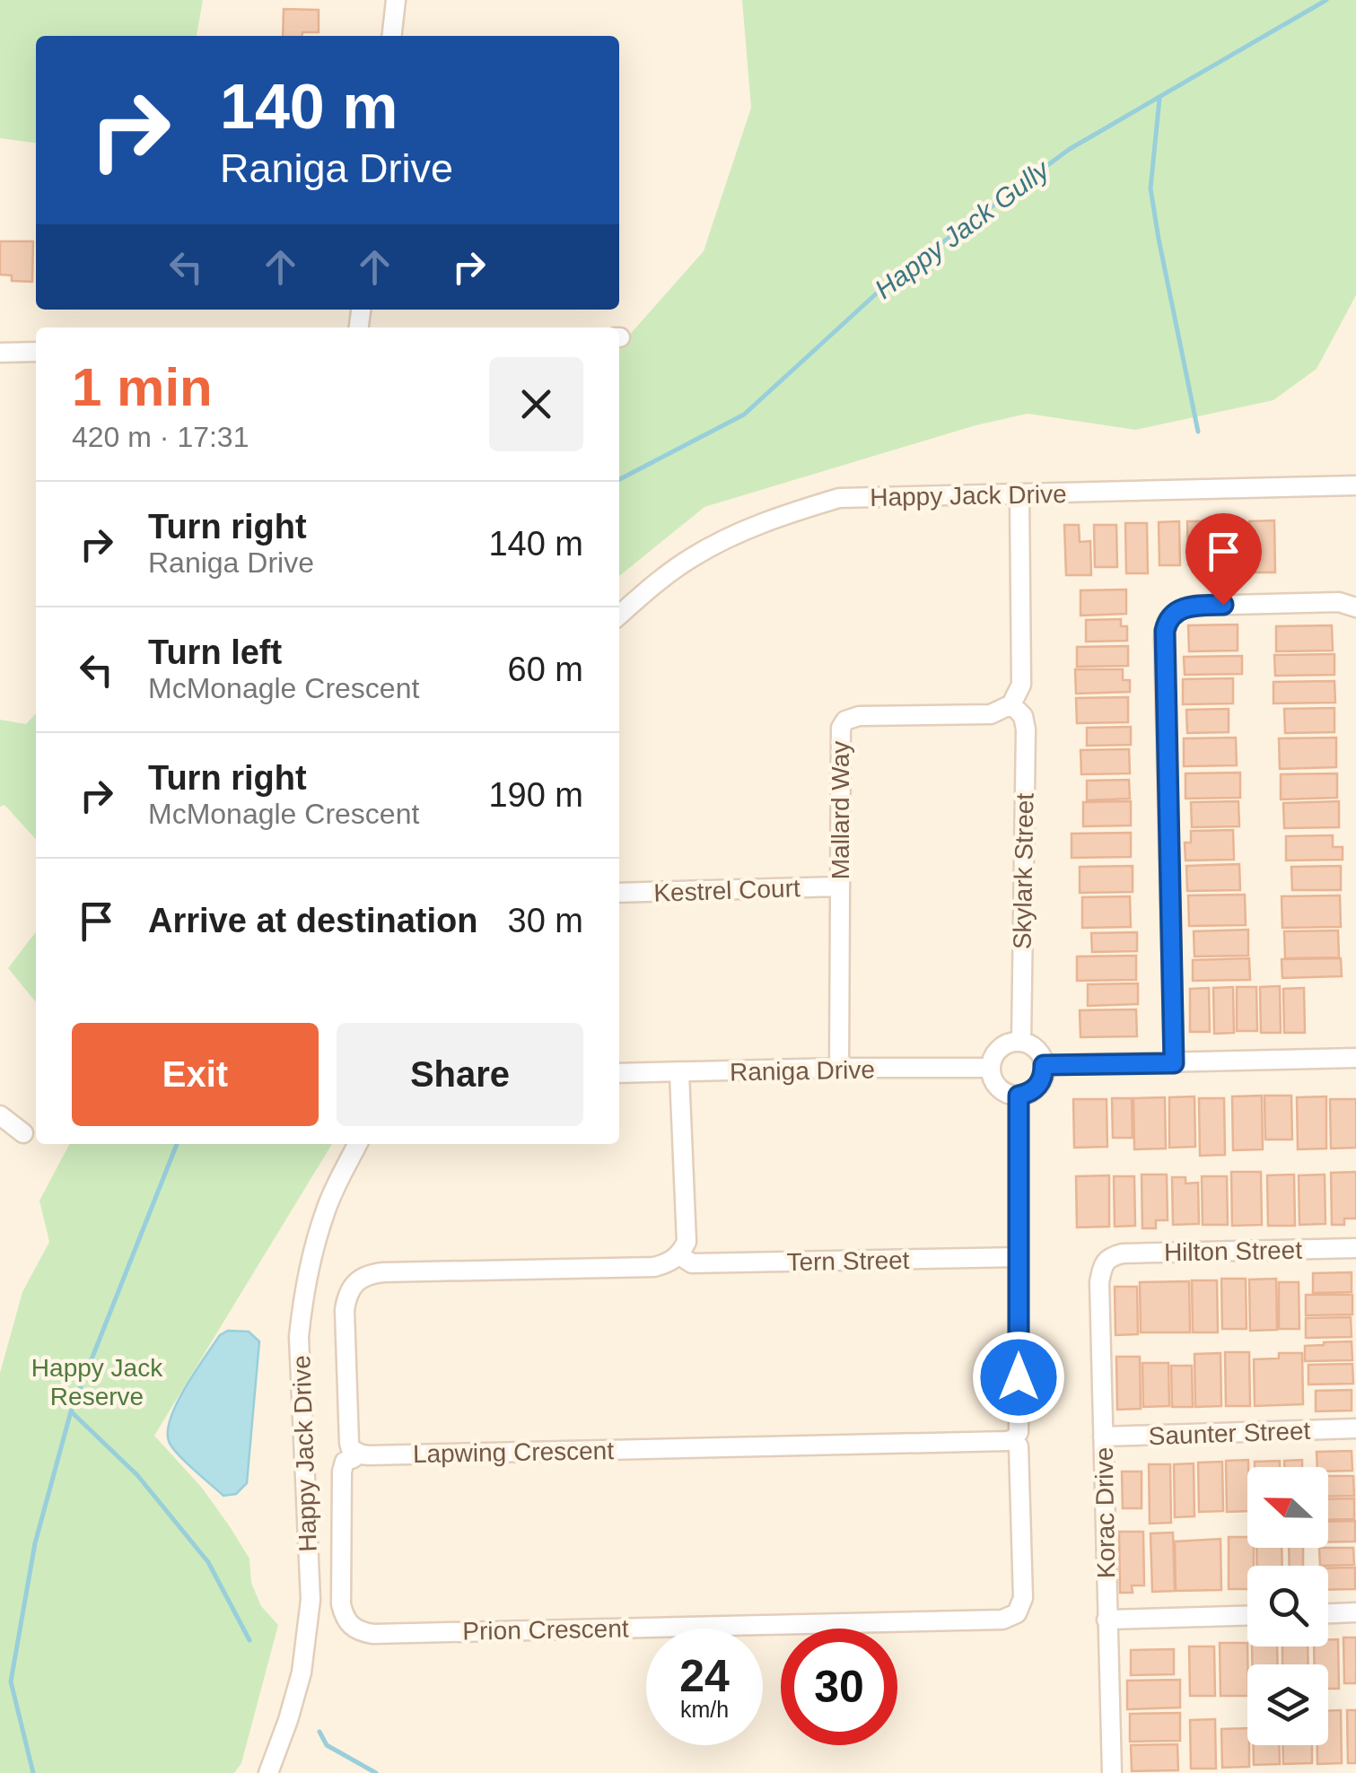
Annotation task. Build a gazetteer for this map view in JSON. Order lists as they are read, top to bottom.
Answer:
{
  "streets": {
    "street": [
      "Happy Jack Drive",
      "Mallard Way",
      "Skylark Street",
      "Kestrel Court",
      "Raniga Drive",
      "Hilton Street",
      "Tern Street",
      "Saunter Street",
      "Lapwing Crescent",
      "Korac Drive",
      "Prion Crescent"
    ]
  },
  "crossings": [
    ["Mallard Way", "Skylark Street"],
    ["Mallard Way", "Kestrel Court"],
    ["Mallard Way", "Raniga Drive"],
    ["Skylark Street", "Raniga Drive"],
    ["Hilton Street", "Korac Drive"],
    ["Saunter Street", "Korac Drive"],
    ["Lapwing Crescent", "Prion Crescent"]
  ],
  "water": ["Happy Jack Gully"],
  "parks": ["Happy Jack Reserve"],
  "north": "left",
  "page": {
    "turn": ["140 m", "Raniga Drive"],
    "heading": ["1 min", "420 m · 17:31"],
    "list": [
      {
        "name": "Turn right",
        "note": "Raniga Drive",
        "value": "140 m"
      },
      {
        "name": "Turn left",
        "note": "McMonagle Crescent",
        "value": "60 m"
      },
      {
        "name": "Turn right",
        "note": "McMonagle Crescent",
        "value": "190 m"
      },
      {
        "name": "Arrive at destination",
        "value": "30 m"
      }
    ],
    "buttons": ["Exit", "Share"],
    "speed": "24 km/h",
    "limit": "30"
  }
}
